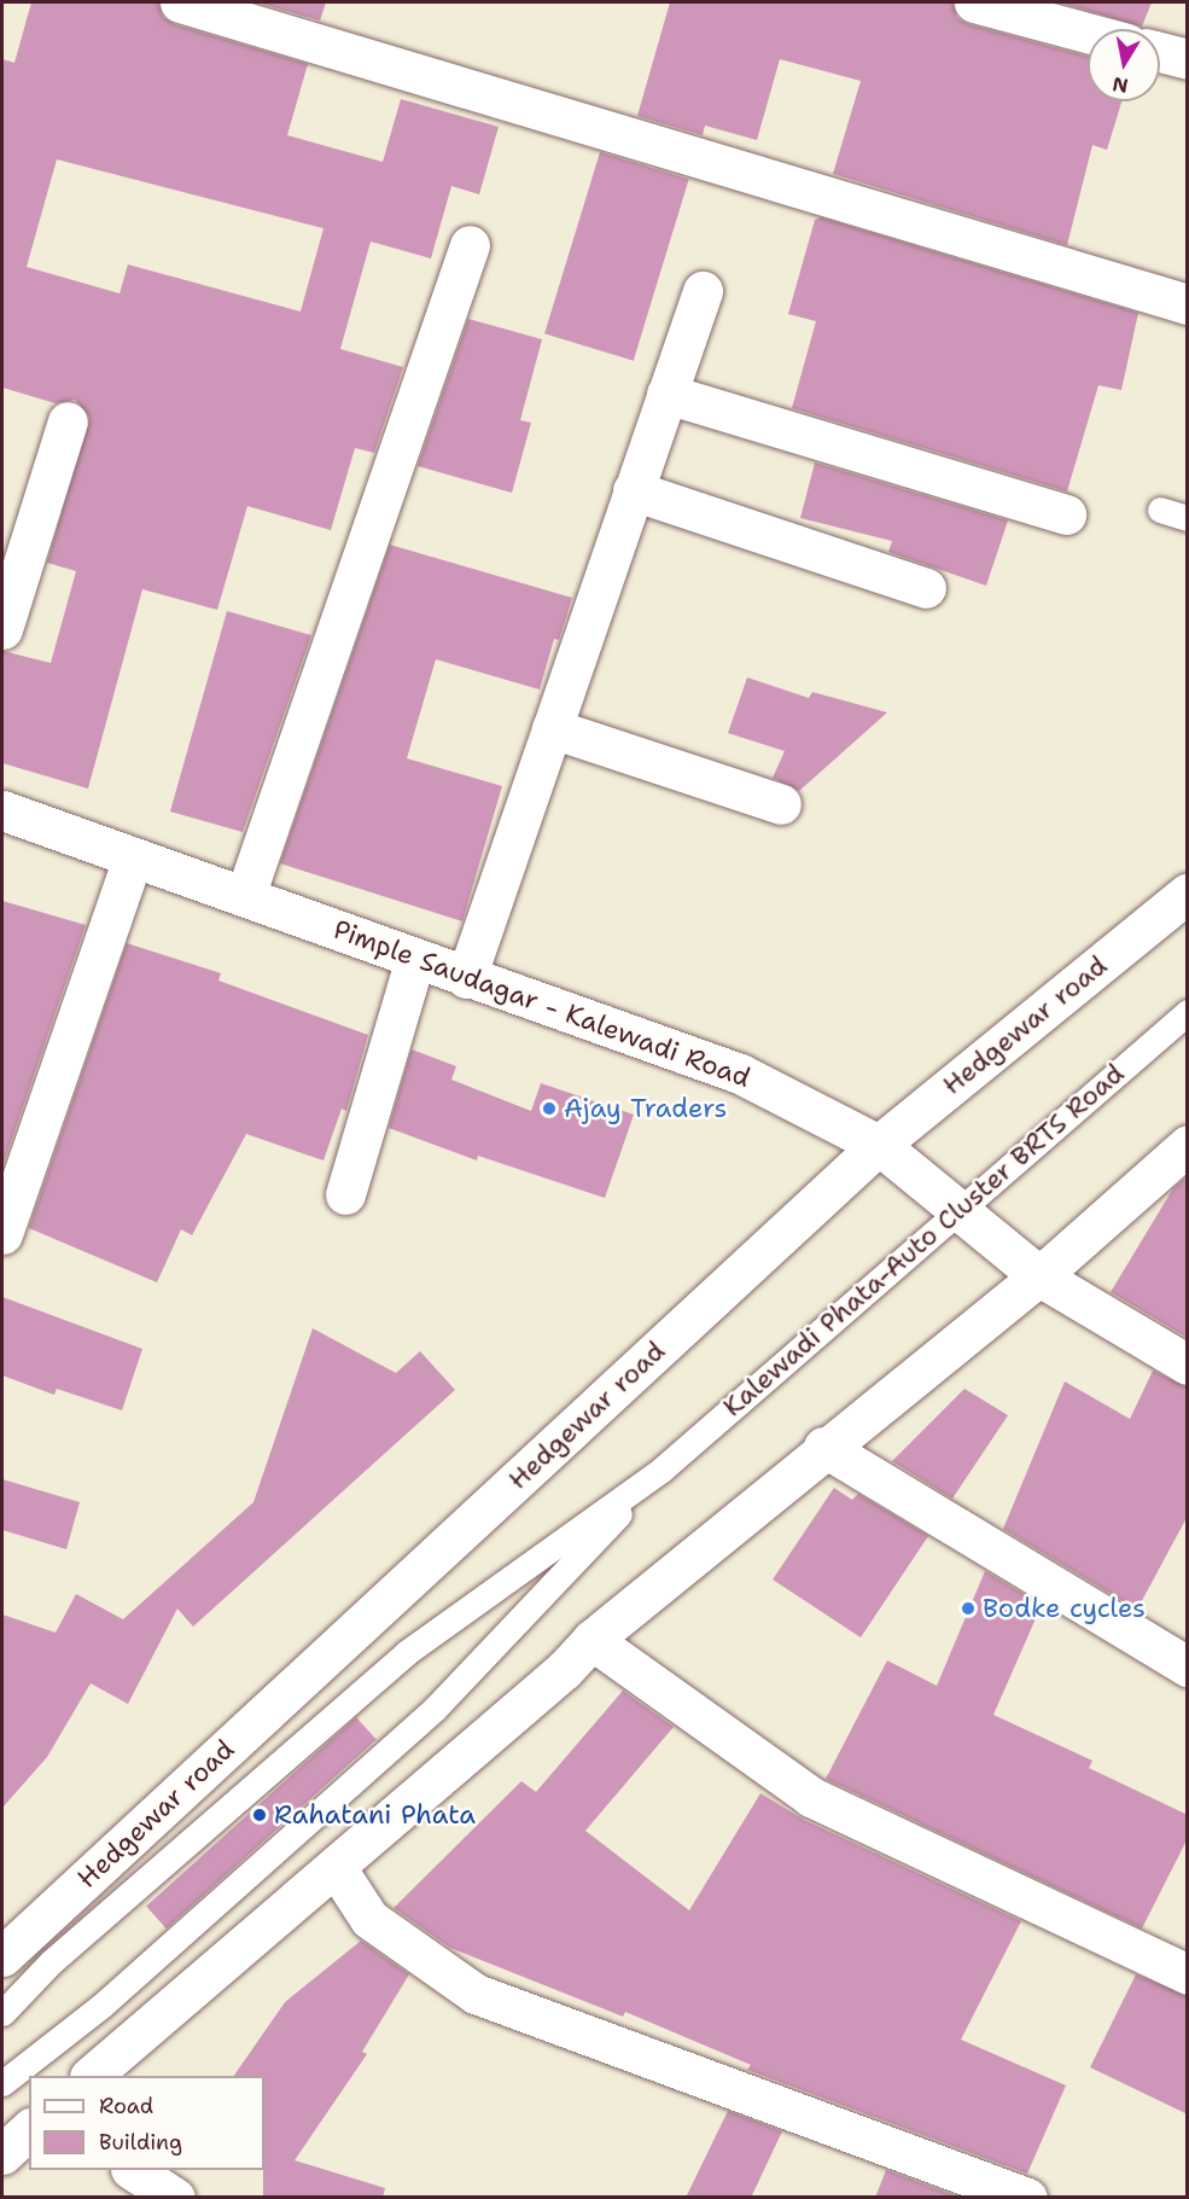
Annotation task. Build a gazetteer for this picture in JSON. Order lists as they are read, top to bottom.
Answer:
{
  "streets": {
    "street": ["Pimple Saudagar - Kalewadi Road", "Hedgewar road"],
    "lane": ["Kalewadi Phata-Auto Cluster BRTS Road"]
  },
  "crossings": [
    ["Pimple Saudagar - Kalewadi Road", "Hedgewar road"],
    ["Pimple Saudagar - Kalewadi Road", "Kalewadi Phata-Auto Cluster BRTS Road"]
  ],
  "places": ["Ajay Traders", "Bodke cycles", "Rahatani Phata"],
  "legend": ["Road", "Building"],
  "north": "bottom"
}
